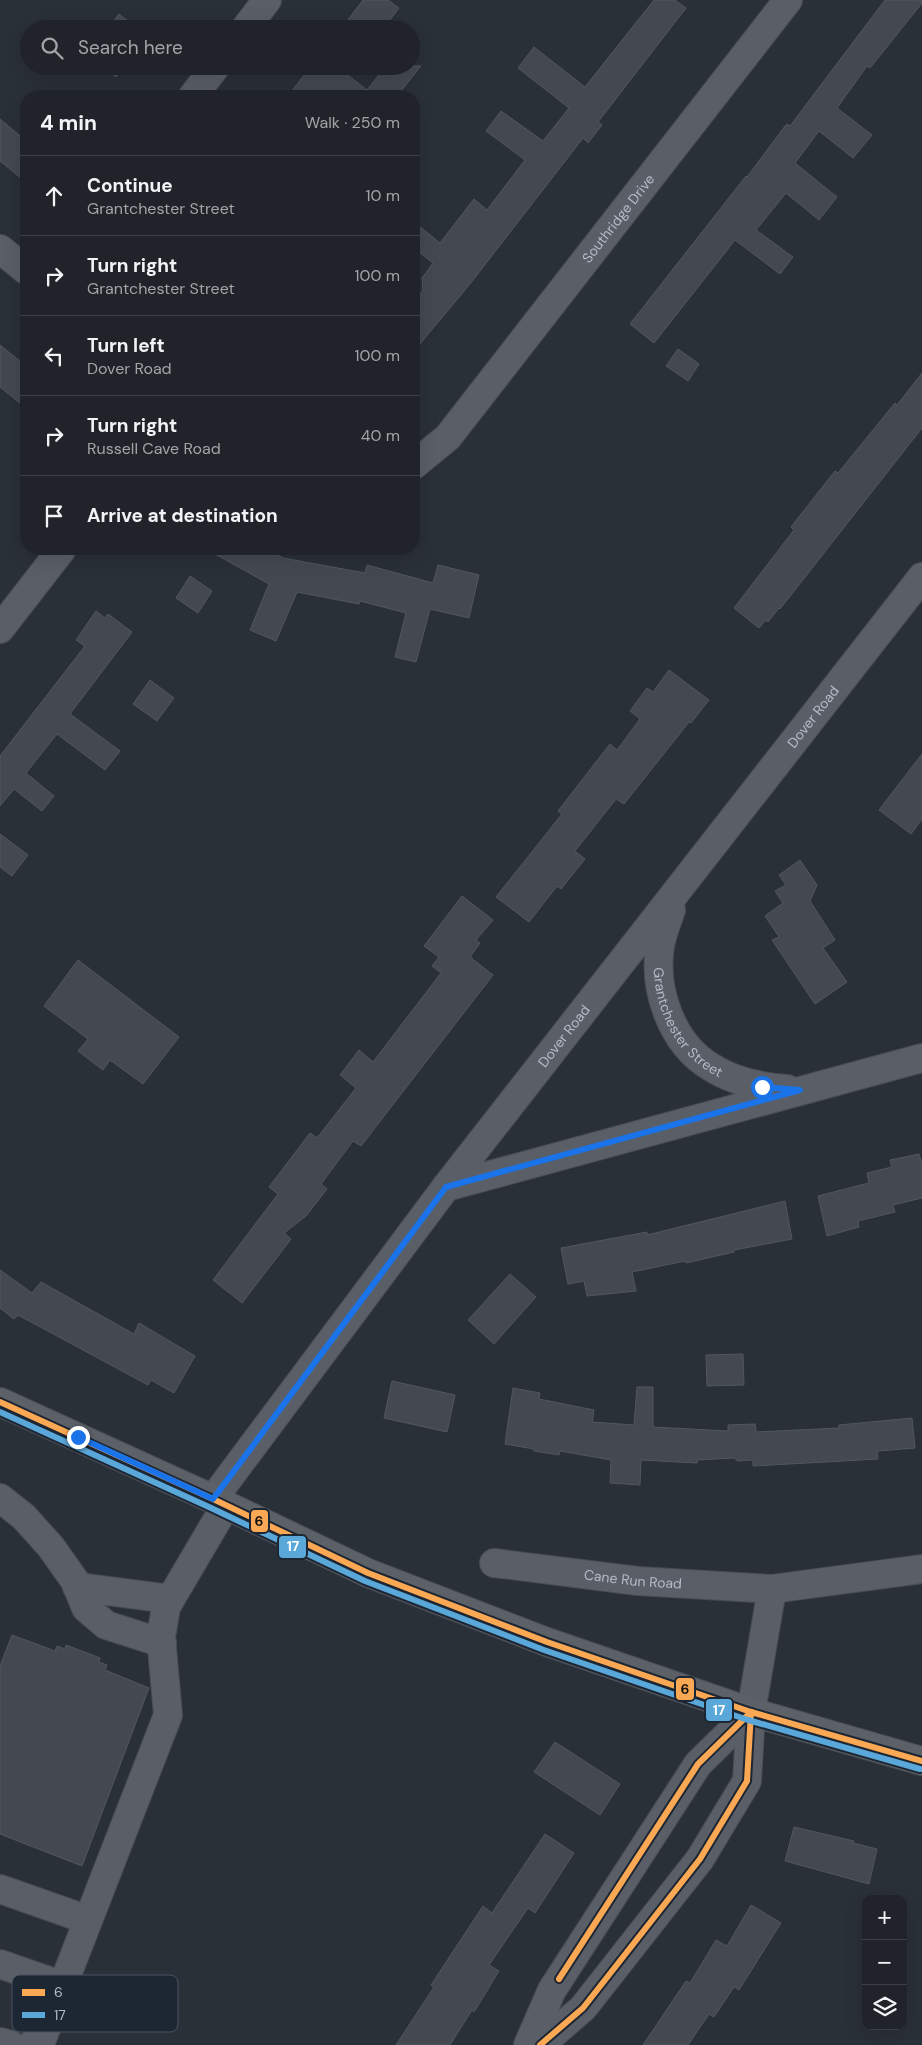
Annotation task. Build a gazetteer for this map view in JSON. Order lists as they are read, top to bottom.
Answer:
{
  "streets": {
    "street": [
      "Southridge Drive",
      "Dover Road",
      "Grantchester Street",
      "Cane Run Road"
    ]
  },
  "crossings": [
    ["Dover Road", "Grantchester Street"]
  ],
  "lines": ["transit line 6", "transit line 17"],
  "legend": ["6", "17"],
  "page": {
    "search": "Search here",
    "heading": ["4 min", "Walk · 250 m"],
    "list": [
      ["Continue", "Grantchester Street", "10 m"],
      ["Turn right", "Grantchester Street", "100 m"],
      ["Turn left", "Dover Road", "100 m"],
      ["Turn right", "Russell Cave Road", "40 m"],
      "Arrive at destination"
    ],
    "map_buttons": ["+", "−"]
  }
}
